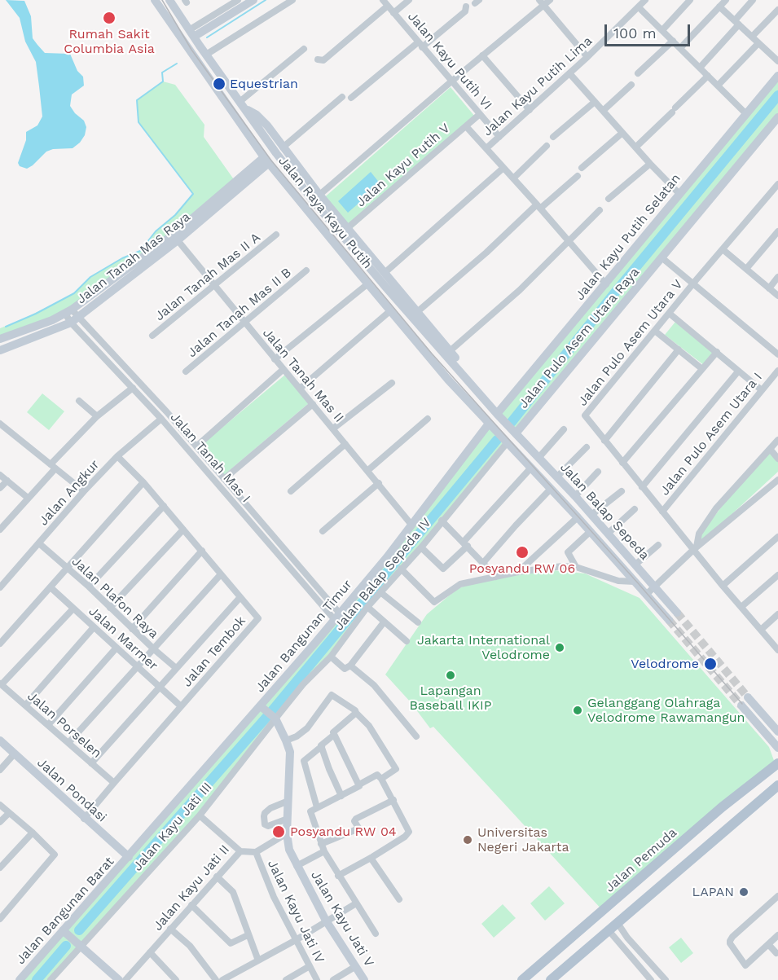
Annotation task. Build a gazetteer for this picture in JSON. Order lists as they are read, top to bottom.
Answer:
{
  "streets": {
    "main road": [
      "Jalan Raya Kayu Putih",
      "Jalan Kayu Putih Selatan",
      "Jalan Tanah Mas Raya",
      "Jalan Pulo Asem Utara Raya",
      "Jalan Balap Sepeda",
      "Jalan Bangunan Timur",
      "Jalan Pondasi",
      "Jalan Pemuda",
      "Jalan Bangunan Barat",
      "Jalan Kayu Jati V"
    ],
    "street": [
      "Jalan Kayu Putih VI",
      "Jalan Kayu Putih Lima",
      "Jalan Kayu Putih V",
      "Jalan Tanah Mas II A",
      "Jalan Tanah Mas II B",
      "Jalan Pulo Asem Utara V",
      "Jalan Tanah Mas II",
      "Jalan Pulo Asem Utara I",
      "Jalan Tanah Mas I",
      "Jalan Angkur",
      "Jalan Balap Sepeda IV",
      "Jalan Plafon Raya",
      "Jalan Marmer",
      "Jalan Tembok",
      "Jalan Porselen",
      "Jalan Kayu Jati III",
      "Jalan Kayu Jati II",
      "Jalan Kayu Jati IV"
    ]
  },
  "crossings": [
    ["Jalan Kayu Putih VI", "Jalan Kayu Putih Lima"],
    ["Jalan Kayu Putih VI", "Jalan Kayu Putih V"],
    ["Jalan Kayu Putih V", "Jalan Raya Kayu Putih"],
    ["Jalan Raya Kayu Putih", "Jalan Kayu Putih Selatan"],
    ["Jalan Raya Kayu Putih", "Jalan Tanah Mas Raya"],
    ["Jalan Raya Kayu Putih", "Jalan Pulo Asem Utara Raya"],
    ["Jalan Raya Kayu Putih", "Jalan Balap Sepeda"],
    ["Jalan Raya Kayu Putih", "Jalan Balap Sepeda IV"],
    ["Jalan Raya Kayu Putih", "Jalan Bangunan Timur"],
    ["Jalan Tanah Mas Raya", "Jalan Tanah Mas II"],
    ["Jalan Tanah Mas Raya", "Jalan Tanah Mas I"],
    ["Jalan Tanah Mas II A", "Jalan Tanah Mas II"],
    ["Jalan Tanah Mas II B", "Jalan Tanah Mas II"],
    ["Jalan Pulo Asem Utara Raya", "Jalan Balap Sepeda"],
    ["Jalan Tanah Mas II", "Jalan Bangunan Timur"],
    ["Jalan Tanah Mas I", "Jalan Angkur"],
    ["Jalan Tanah Mas I", "Jalan Bangunan Timur"],
    ["Jalan Angkur", "Jalan Plafon Raya"],
    ["Jalan Angkur", "Jalan Tembok"],
    ["Jalan Balap Sepeda", "Jalan Balap Sepeda IV"],
    ["Jalan Balap Sepeda IV", "Jalan Kayu Jati III"],
    ["Jalan Balap Sepeda IV", "Jalan Kayu Jati V"],
    ["Jalan Bangunan Timur", "Jalan Pondasi"],
    ["Jalan Bangunan Timur", "Jalan Bangunan Barat"],
    ["Jalan Bangunan Timur", "Jalan Kayu Jati V"],
    ["Jalan Marmer", "Jalan Tembok"],
    ["Jalan Tembok", "Jalan Porselen"],
    ["Jalan Tembok", "Jalan Pondasi"],
    ["Jalan Pondasi", "Jalan Bangunan Barat"],
    ["Jalan Kayu Jati III", "Jalan Kayu Jati II"],
    ["Jalan Kayu Jati III", "Jalan Kayu Jati V"],
    ["Jalan Kayu Jati II", "Jalan Kayu Jati IV"],
    ["Jalan Kayu Jati IV", "Jalan Kayu Jati V"]
  ],
  "places": [
    "Rumah Sakit Columbia Asia",
    "Equestrian",
    "Posyandu RW 06",
    "Jakarta International Velodrome",
    "Velodrome",
    "Lapangan Baseball IKIP",
    "Gelanggang Olahraga Velodrome Rawamangun",
    "Posyandu RW 04",
    "Universitas Negeri Jakarta",
    "LAPAN"
  ],
  "scale_bar": "100 m"
}
